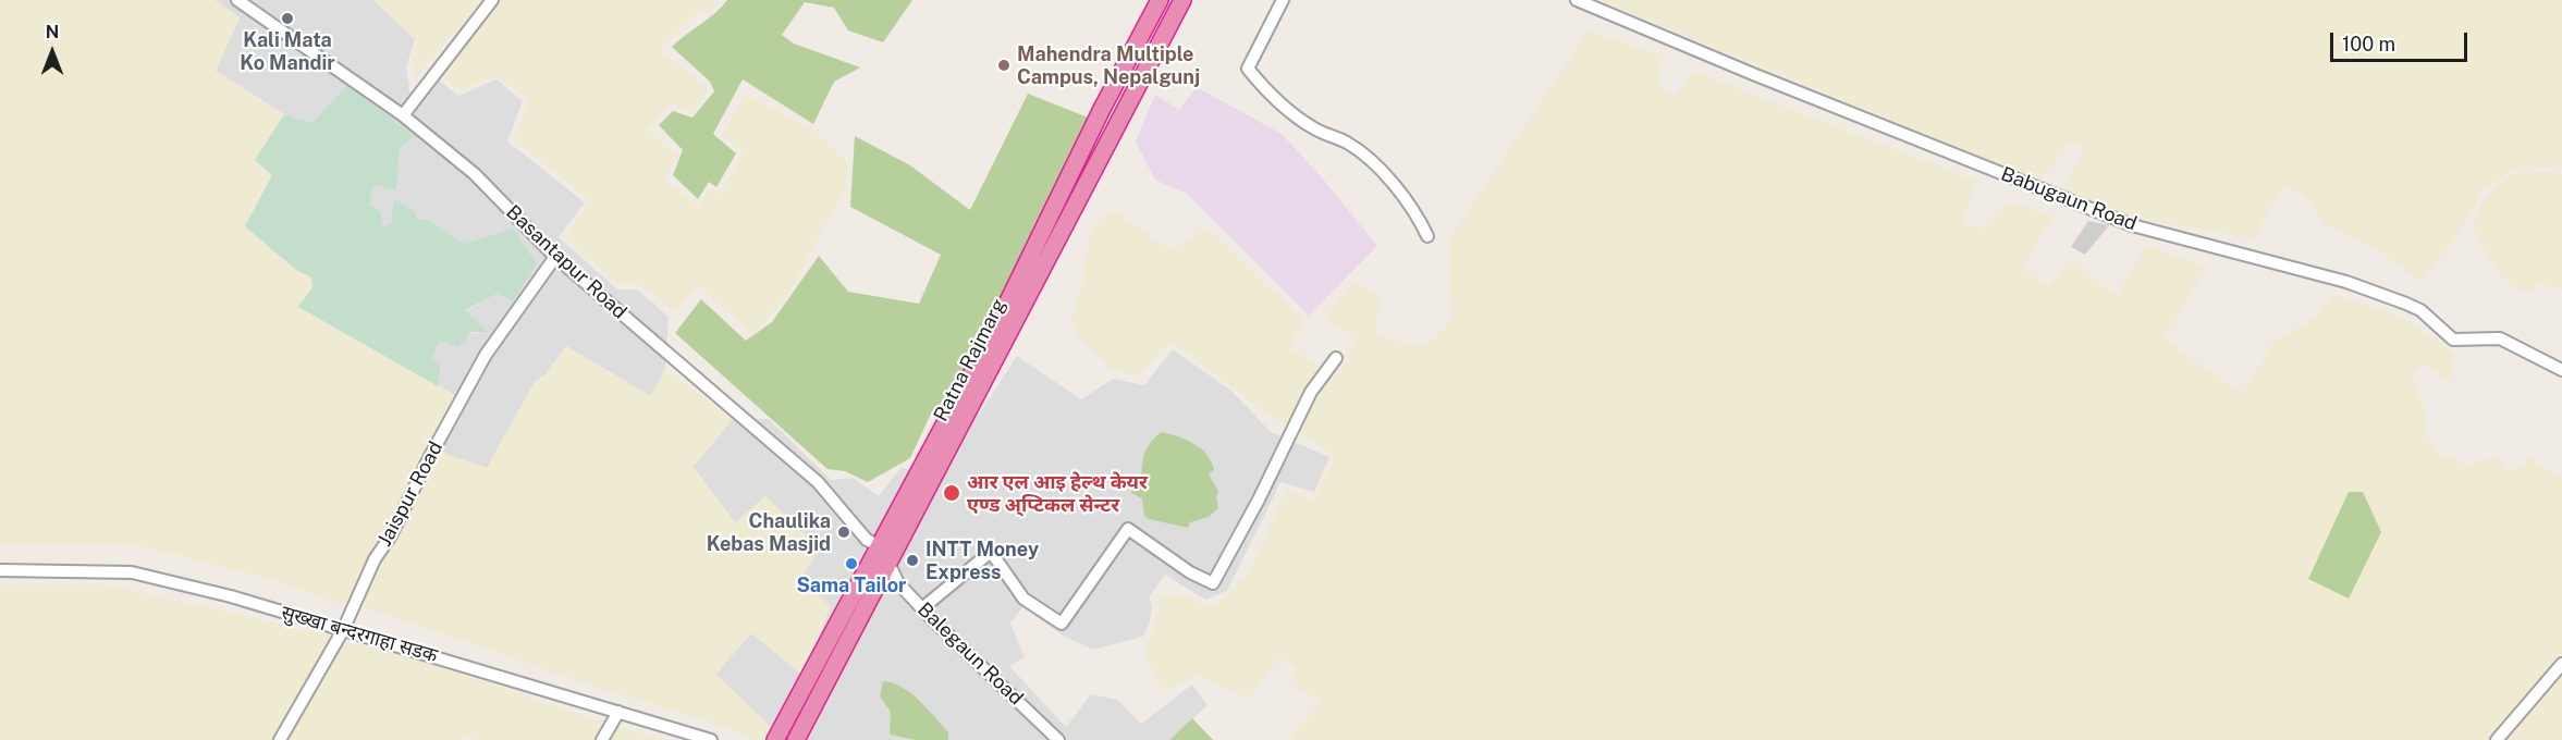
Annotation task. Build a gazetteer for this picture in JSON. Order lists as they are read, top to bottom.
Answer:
{
  "streets": {
    "highway": ["Ratna Rajmarg"],
    "street": [
      "Babugaun Road",
      "Basantapur Road",
      "Jaispur Road",
      "सुख्खा बन्दरगाहा सडक",
      "Balegaun Road"
    ]
  },
  "crossings": [
    ["Basantapur Road", "Ratna Rajmarg"],
    ["Basantapur Road", "Jaispur Road"],
    ["Ratna Rajmarg", "Balegaun Road"],
    ["Jaispur Road", "सुख्खा बन्दरगाहा सडक"]
  ],
  "places": [
    "Kali Mata Ko Mandir",
    "Mahendra Multiple Campus, Nepalgunj",
    "आर एल आइ हेल्थ केयर एण्ड अ्प्टिकल सेन्टर",
    "Chaulika Kebas Masjid",
    "INTT Money Express",
    "Sama Tailor"
  ],
  "scale_bar": "100 m",
  "north": "top"
}
